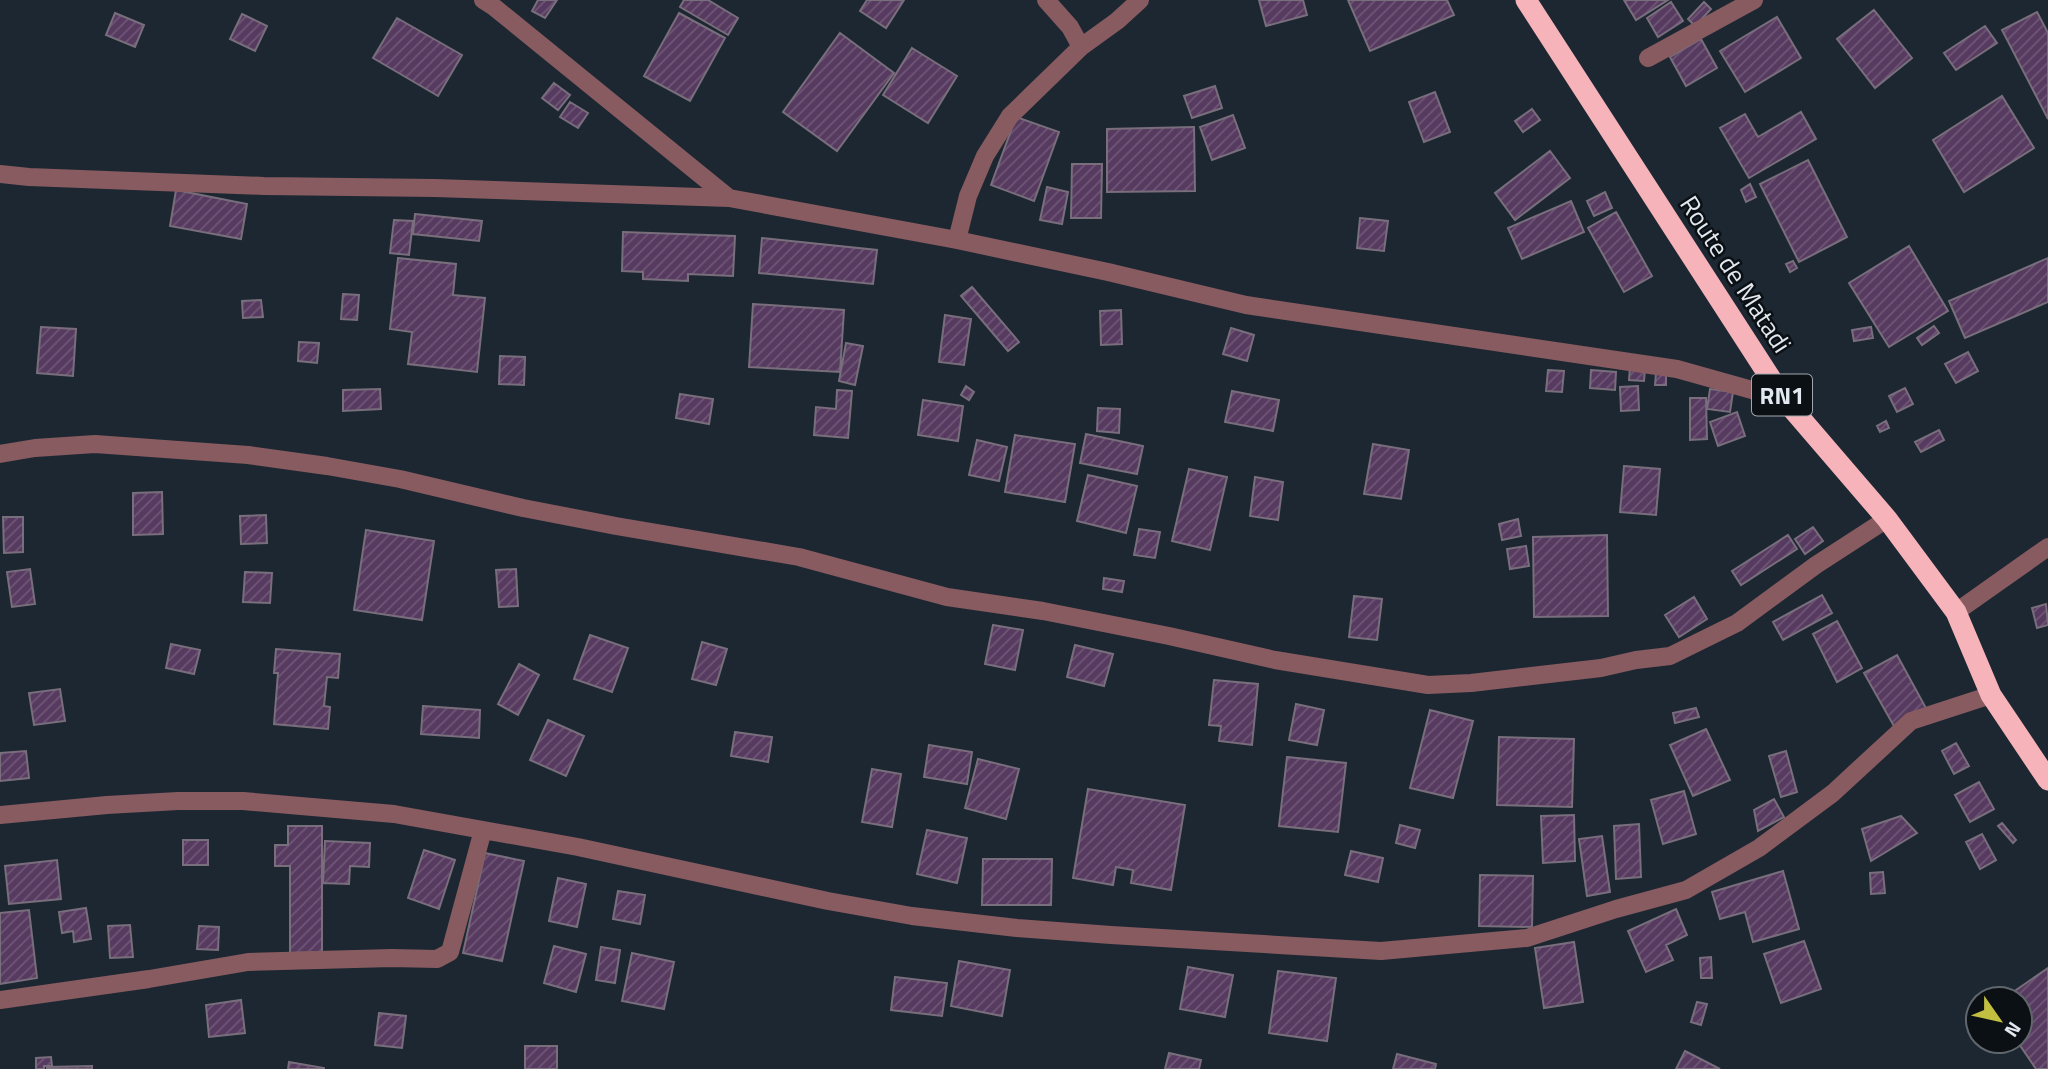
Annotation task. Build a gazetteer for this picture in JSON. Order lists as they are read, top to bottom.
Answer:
{
  "streets": {
    "highway": ["Route de Matadi", "RN1"]
  },
  "north": "bottom right"
}
